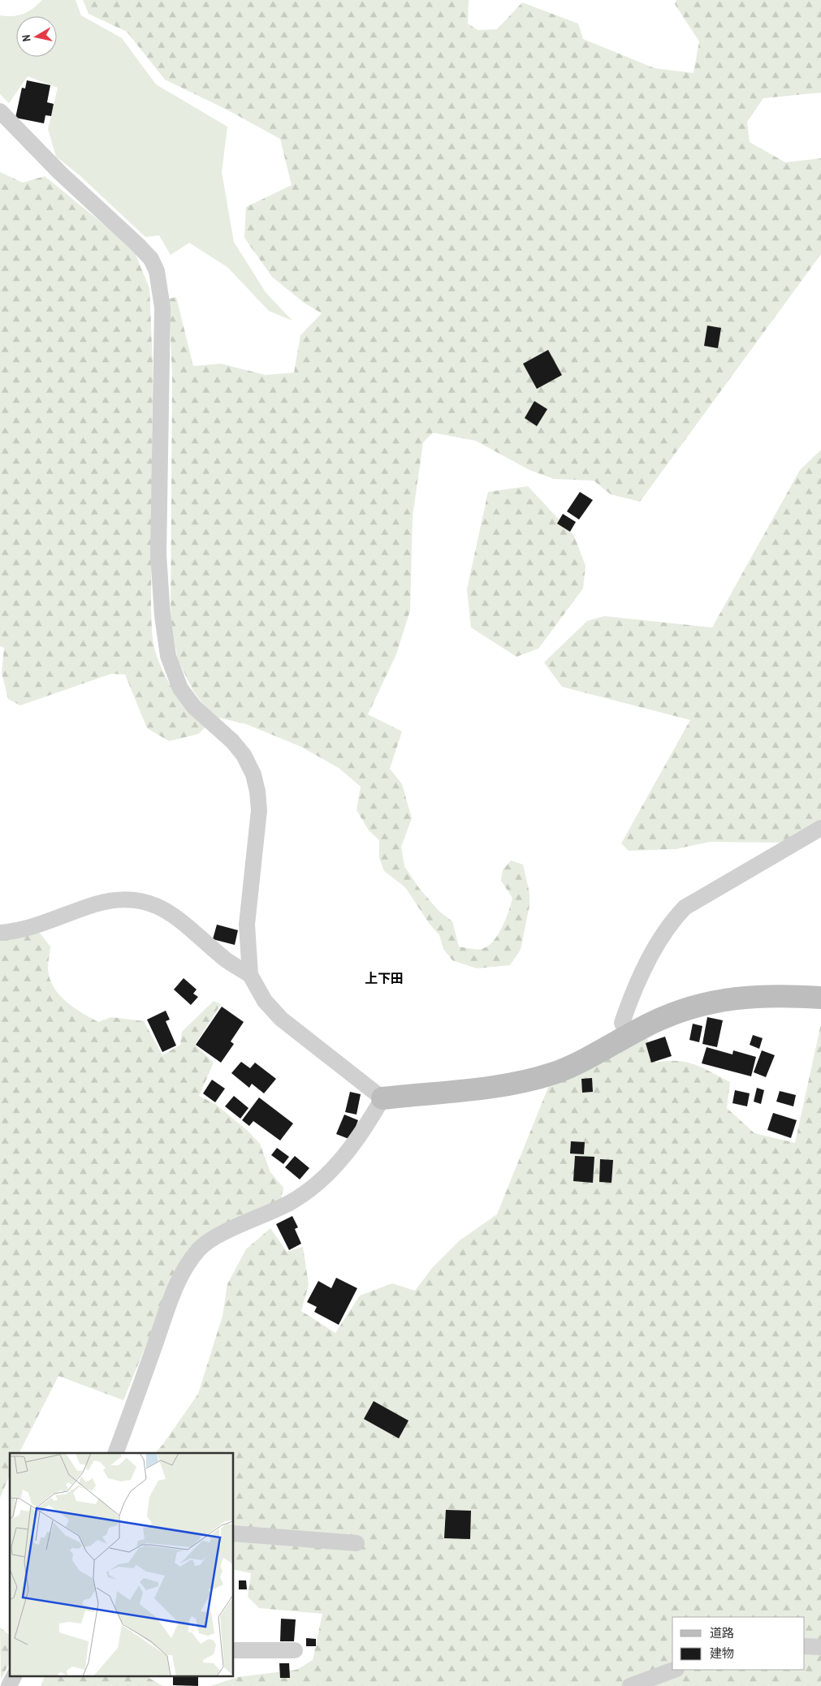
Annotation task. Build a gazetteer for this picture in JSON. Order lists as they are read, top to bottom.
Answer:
{
  "districts": ["上下田"],
  "legend": ["道路", "建物"],
  "north": "left"
}
